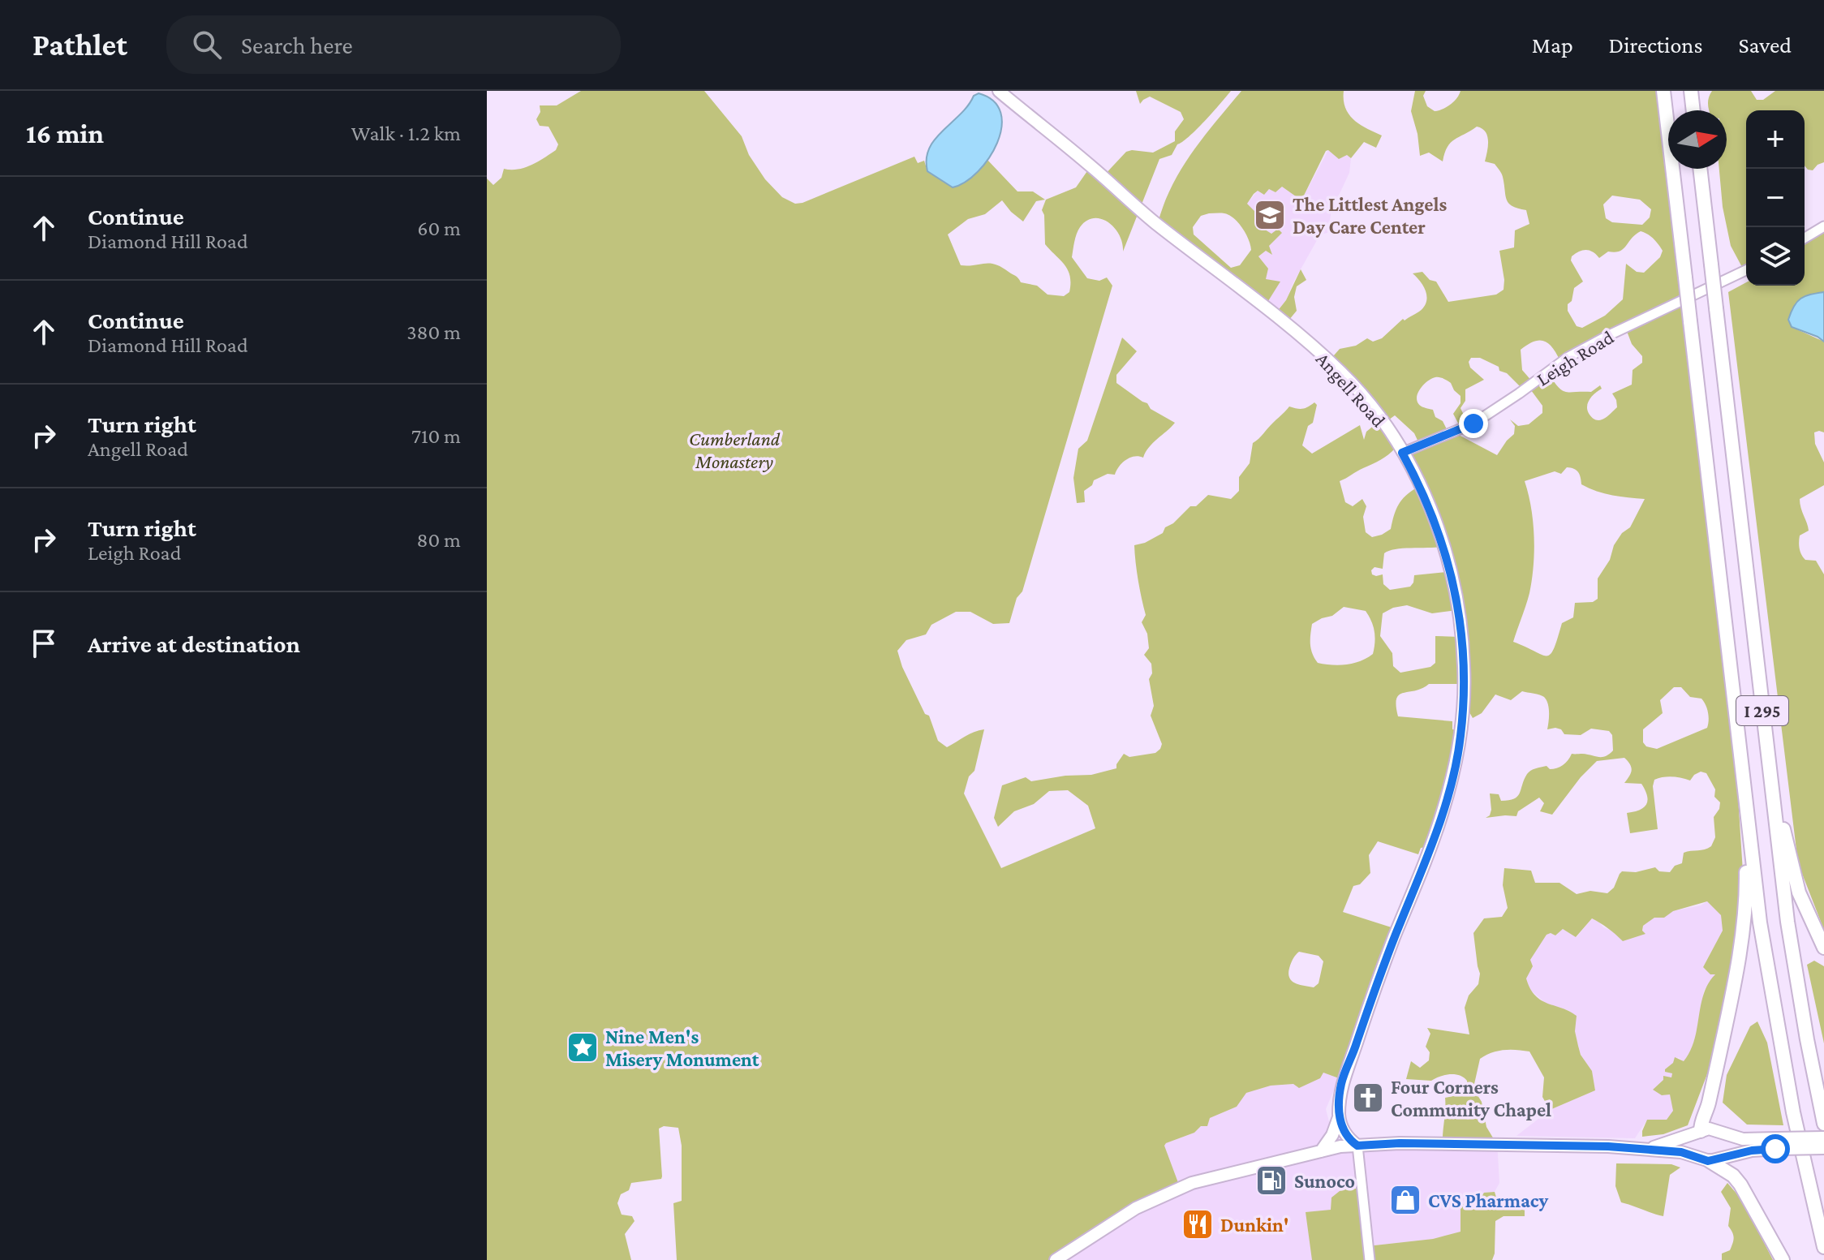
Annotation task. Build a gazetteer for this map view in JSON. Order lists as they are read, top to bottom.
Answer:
{
  "streets": {
    "highway": ["I 295"],
    "main road": ["Angell Road"],
    "street": ["Leigh Road"]
  },
  "crossings": [
    ["Leigh Road", "Angell Road"]
  ],
  "parks": ["Cumberland Monastery"],
  "places": {
    "school or university": ["The Littlest Angels Day Care Center"],
    "place": ["Nine Men's Misery Monument"],
    "church": ["Four Corners Community Chapel"],
    "fuel station": ["Sunoco"],
    "shop": ["CVS Pharmacy"],
    "restaurant": ["Dunkin'"]
  },
  "north": "right",
  "page": {
    "header": "Pathlet",
    "search": "Search here",
    "nav": ["Map", "Directions", "Saved"],
    "heading": ["16 min", "Walk · 1.2 km"],
    "map_buttons": ["+", "−"],
    "list": [
      ["Continue", "Diamond Hill Road", "60 m"],
      ["Continue", "Diamond Hill Road", "380 m"],
      ["Turn right", "Angell Road", "710 m"],
      ["Turn right", "Leigh Road", "80 m"],
      "Arrive at destination"
    ]
  }
}
